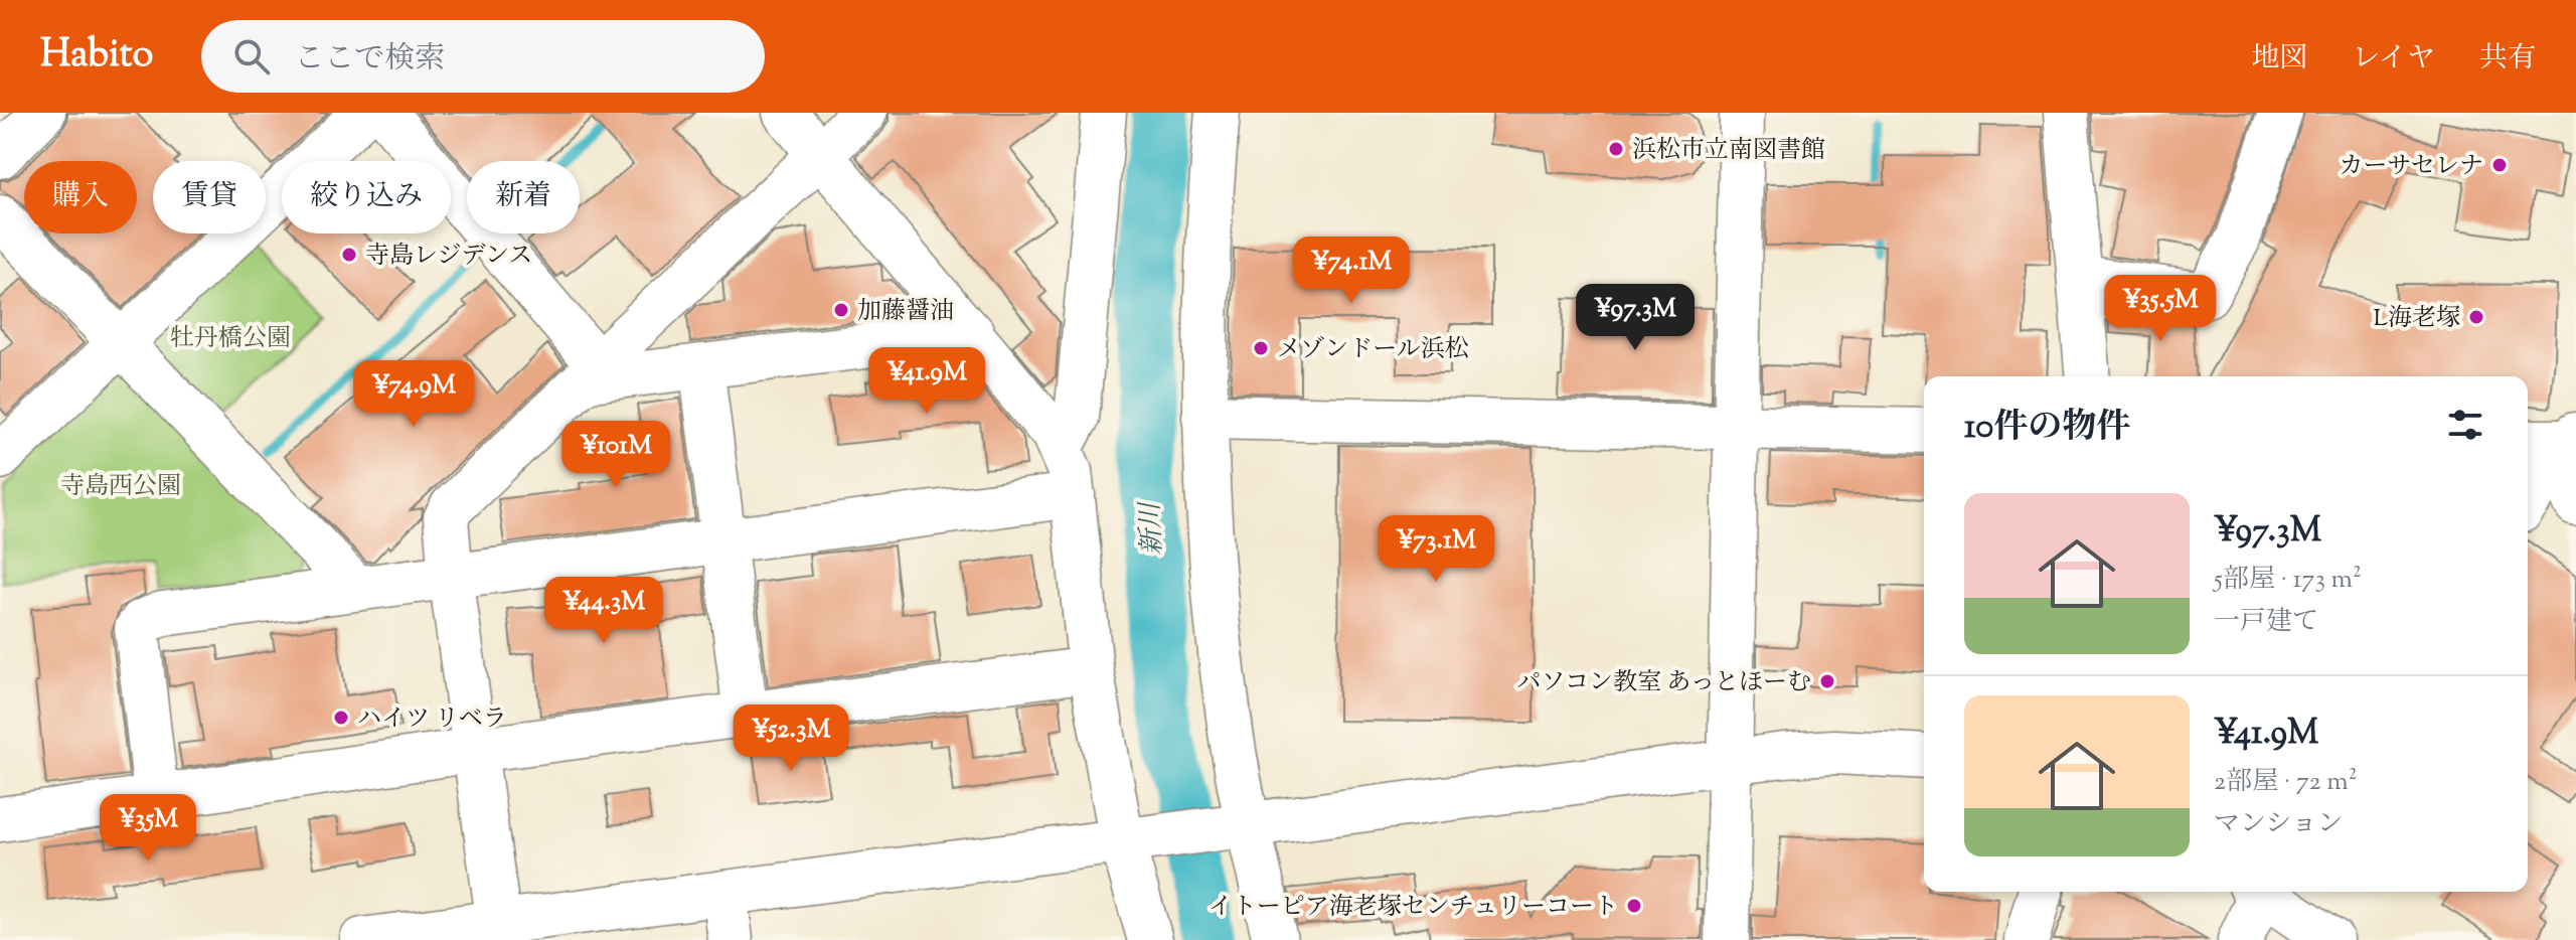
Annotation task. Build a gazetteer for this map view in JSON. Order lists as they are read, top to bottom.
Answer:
{
  "water": ["新川"],
  "parks": ["牡丹橋公園", "寺島西公園"],
  "places": [
    "浜松市立南図書館",
    "カーサセレナ",
    "寺島レジデンス",
    "加藤醤油",
    "L海老塚",
    "メゾンドール浜松",
    "パソコン教室 あっとほーむ",
    "ハイツ リベラ",
    "イトーピア海老塚センチュリーコート"
  ],
  "page": {
    "header": "Habito",
    "search": "ここで検索",
    "nav": ["地図", "レイヤ", "共有"],
    "chip": [
      "購入",
      "賃貸",
      "絞り込み",
      "新着"
    ],
    "price": [
      "¥74.1M",
      "¥35.5M",
      "¥97.3M",
      "¥41.9M",
      "¥74.9M",
      "¥101M",
      "¥73.1M",
      "¥44.3M",
      "¥52.3M",
      "¥35M"
    ],
    "heading": "10件の物件",
    "list": [
      {
        "name": "¥97.3M",
        "note": "5部屋 · 173 m² · 一戸建て"
      },
      {
        "name": "¥41.9M",
        "note": "2部屋 · 72 m² · マンション"
      }
    ]
  }
}
